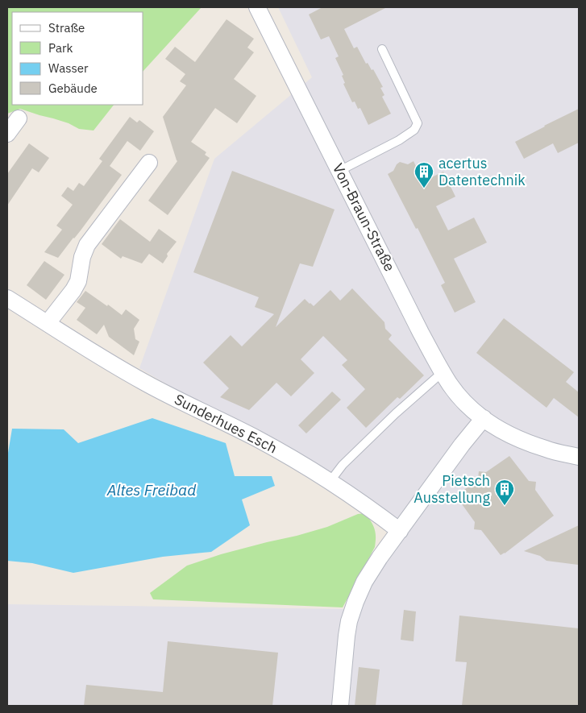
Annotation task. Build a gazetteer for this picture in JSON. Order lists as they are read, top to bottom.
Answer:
{
  "streets": {
    "street": ["Von-Braun-Straße", "Sunderhues Esch"]
  },
  "water": ["Altes Freibad"],
  "places": {
    "building": ["acertus Datentechnik", "Pietsch Ausstellung"]
  },
  "legend": [
    "Straße",
    "Park",
    "Wasser",
    "Gebäude"
  ]
}
